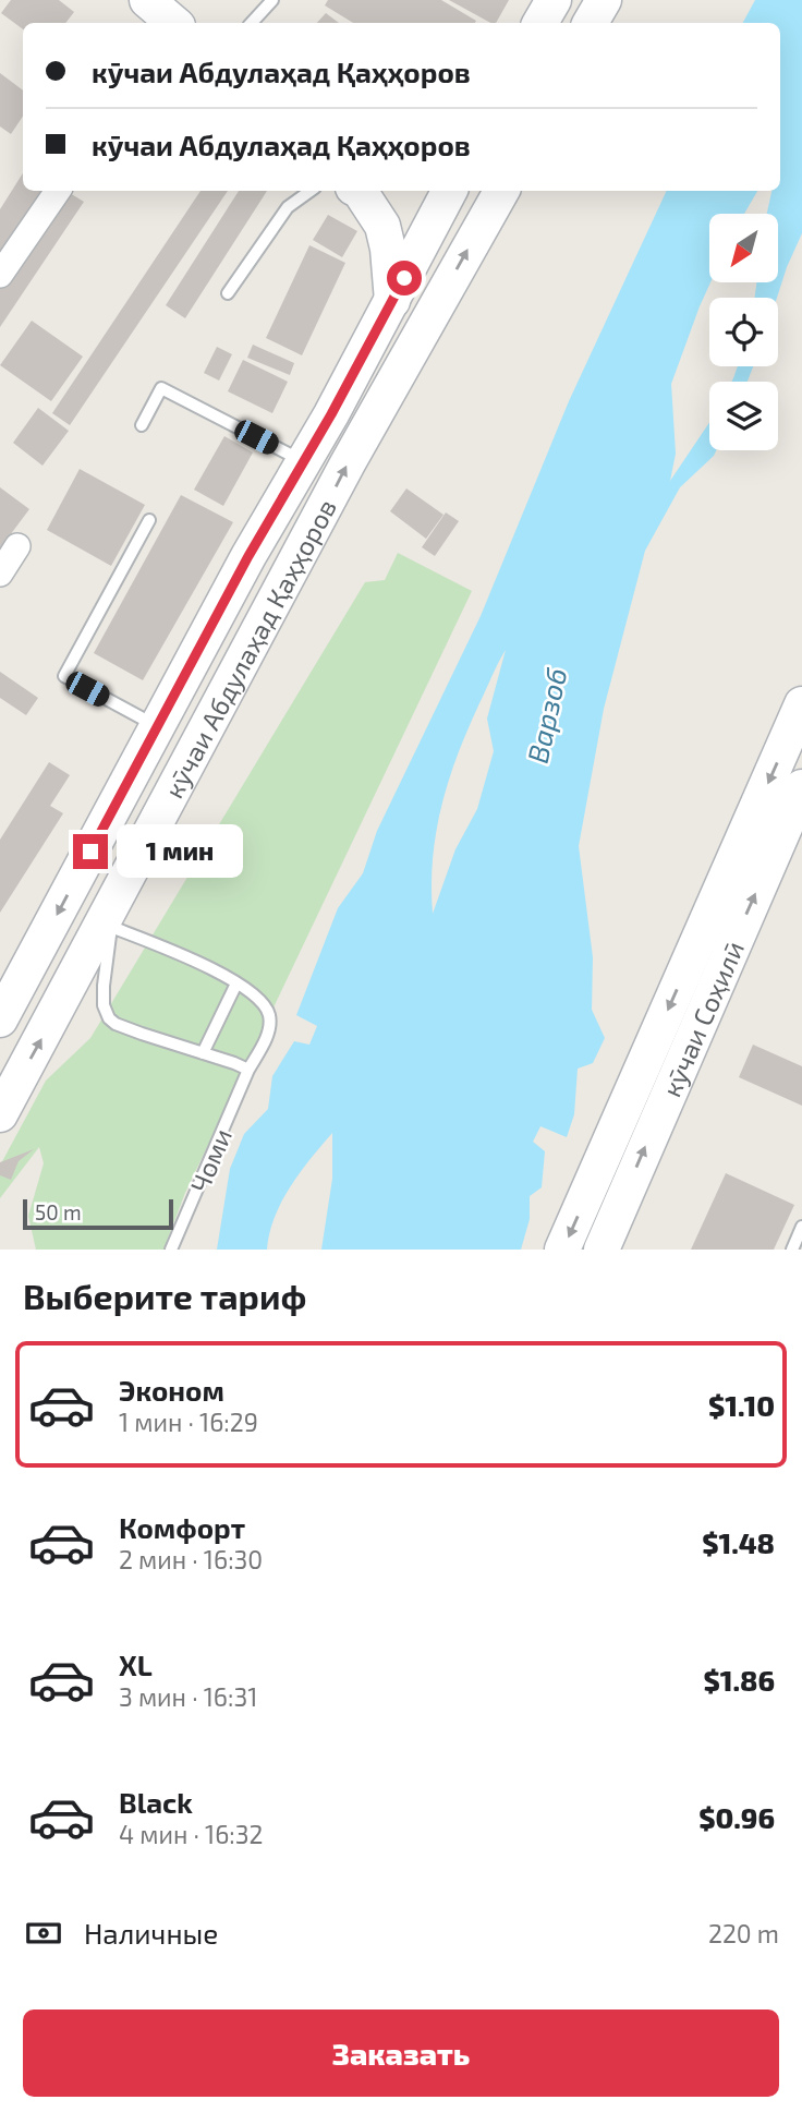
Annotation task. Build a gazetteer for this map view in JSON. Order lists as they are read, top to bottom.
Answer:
{
  "streets": {
    "main road": ["кӯчаи Абдулаҳад Қаҳҳоров", "кӯчаи Соҳилӣ"],
    "lane": ["Чоми"]
  },
  "water": ["Варзоб"],
  "scale_bar": "50 m",
  "north": "bottom left",
  "page": {
    "banner": ["кӯчаи Абдулаҳад Қаҳҳоров", "кӯчаи Абдулаҳад Қаҳҳоров"],
    "bubble": "1 мин",
    "scale": "50 m",
    "heading": "Выберите тариф",
    "list": [
      {
        "name": "Эконом",
        "note": "1 мин · 16:29",
        "value": "$1.10"
      },
      {
        "name": "Комфорт",
        "note": "2 мин · 16:30",
        "value": "$1.48"
      },
      {
        "name": "XL",
        "note": "3 мин · 16:31",
        "value": "$1.86"
      },
      {
        "name": "Black",
        "note": "4 мин · 16:32",
        "value": "$0.96"
      }
    ],
    "pay": ["Наличные", "220 m"],
    "buttons": "Заказать"
  }
}
